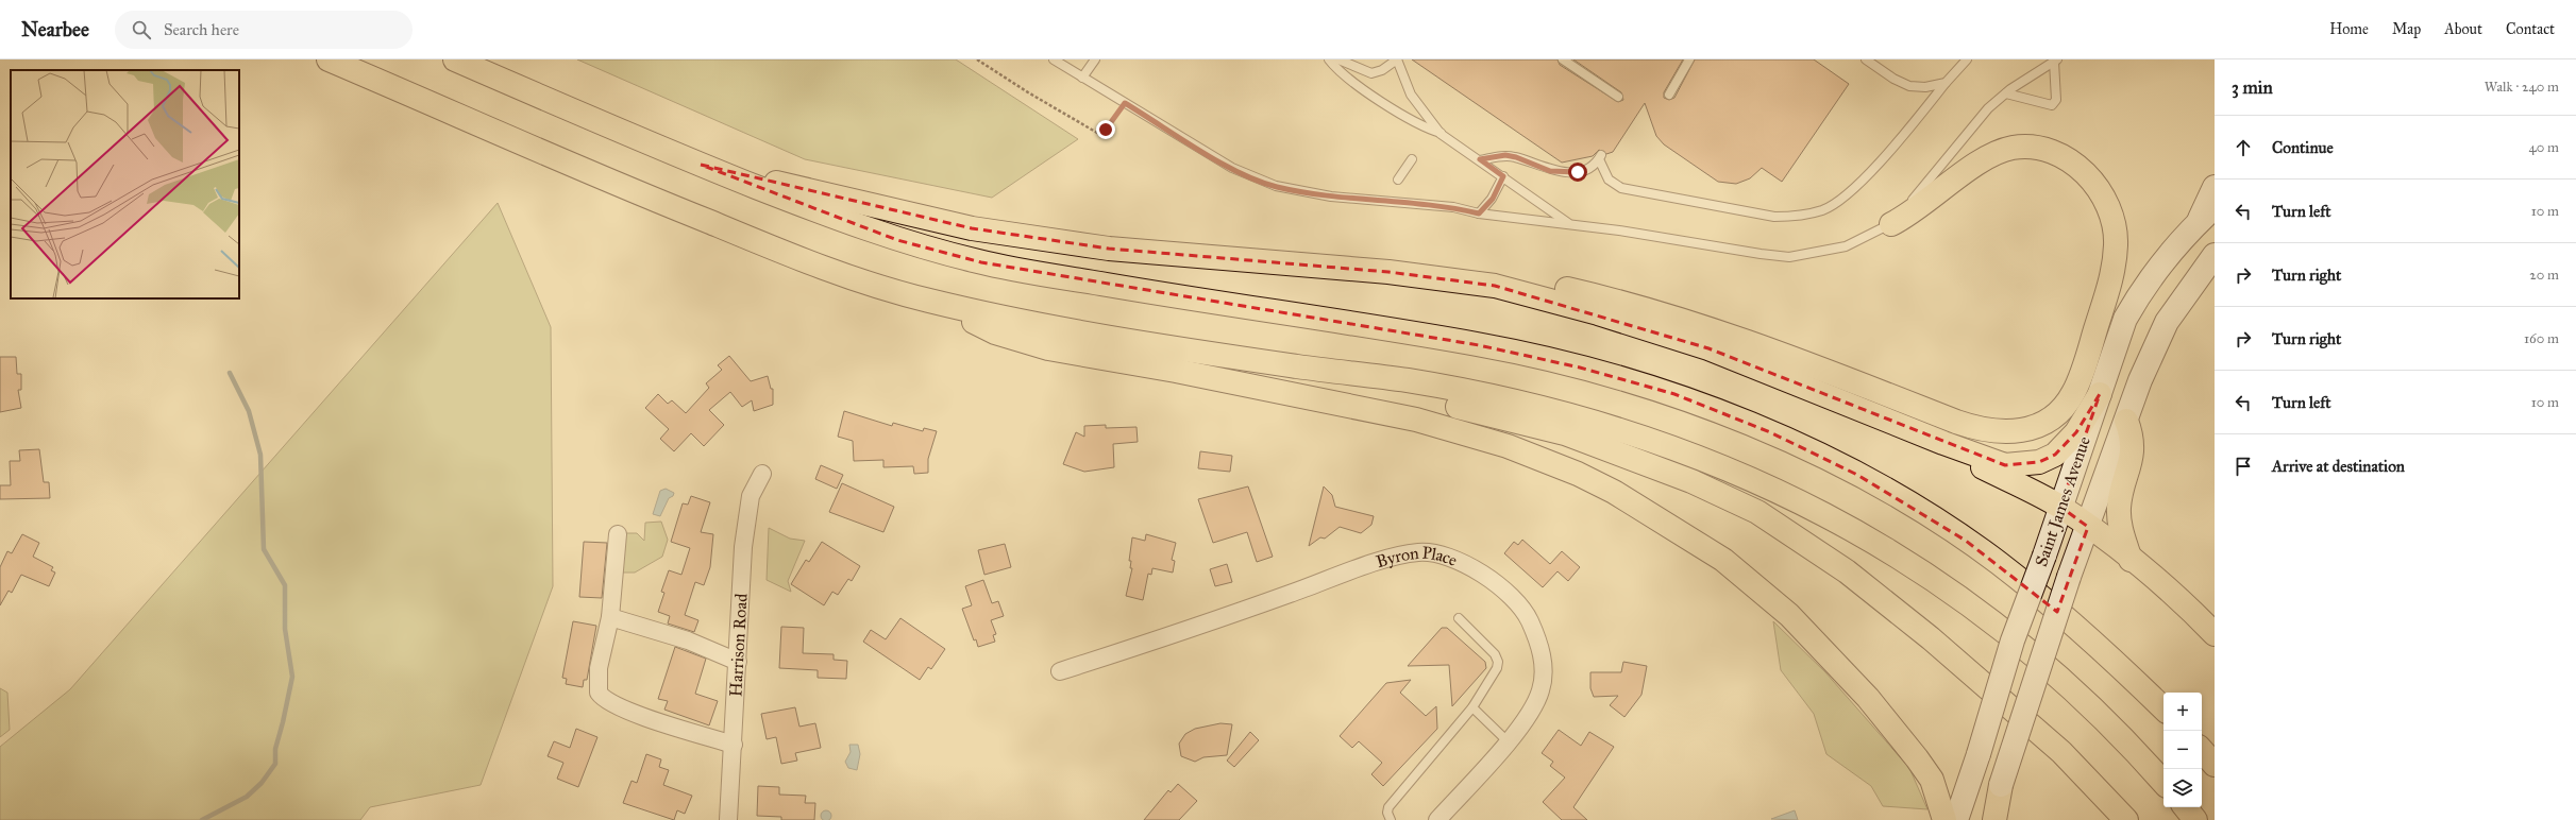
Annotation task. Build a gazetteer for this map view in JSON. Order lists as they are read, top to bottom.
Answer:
{
  "streets": {
    "main road": ["Saint James Avenue"],
    "street": ["Byron Place", "Harrison Road"]
  },
  "page": {
    "header": "Nearbee",
    "search": "Search here",
    "nav": [
      "Home",
      "Map",
      "About",
      "Contact"
    ],
    "heading": ["3 min", "Walk · 240 m"],
    "list": [
      ["Continue", "40 m"],
      ["Turn left", "10 m"],
      ["Turn right", "20 m"],
      ["Turn right", "160 m"],
      ["Turn left", "10 m"],
      "Arrive at destination"
    ],
    "map_buttons": ["+", "−"]
  }
}
